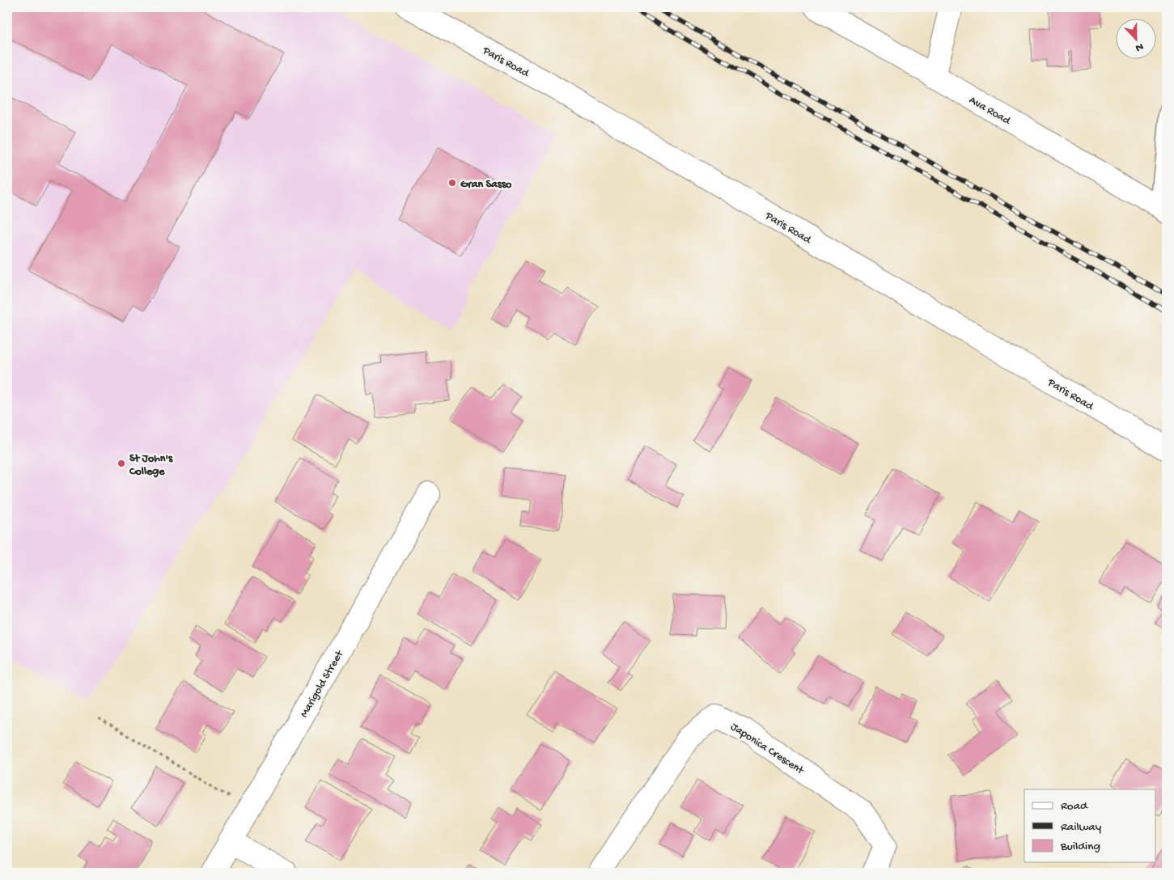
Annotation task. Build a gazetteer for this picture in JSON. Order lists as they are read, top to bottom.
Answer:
{
  "streets": {
    "street": [
      "Paris Road",
      "Ava Road",
      "Marigold Street",
      "Japonica Crescent"
    ]
  },
  "places": ["Gran Sasso", "St John's College"],
  "legend": ["Road", "Railway", "Building"],
  "north": "bottom"
}
